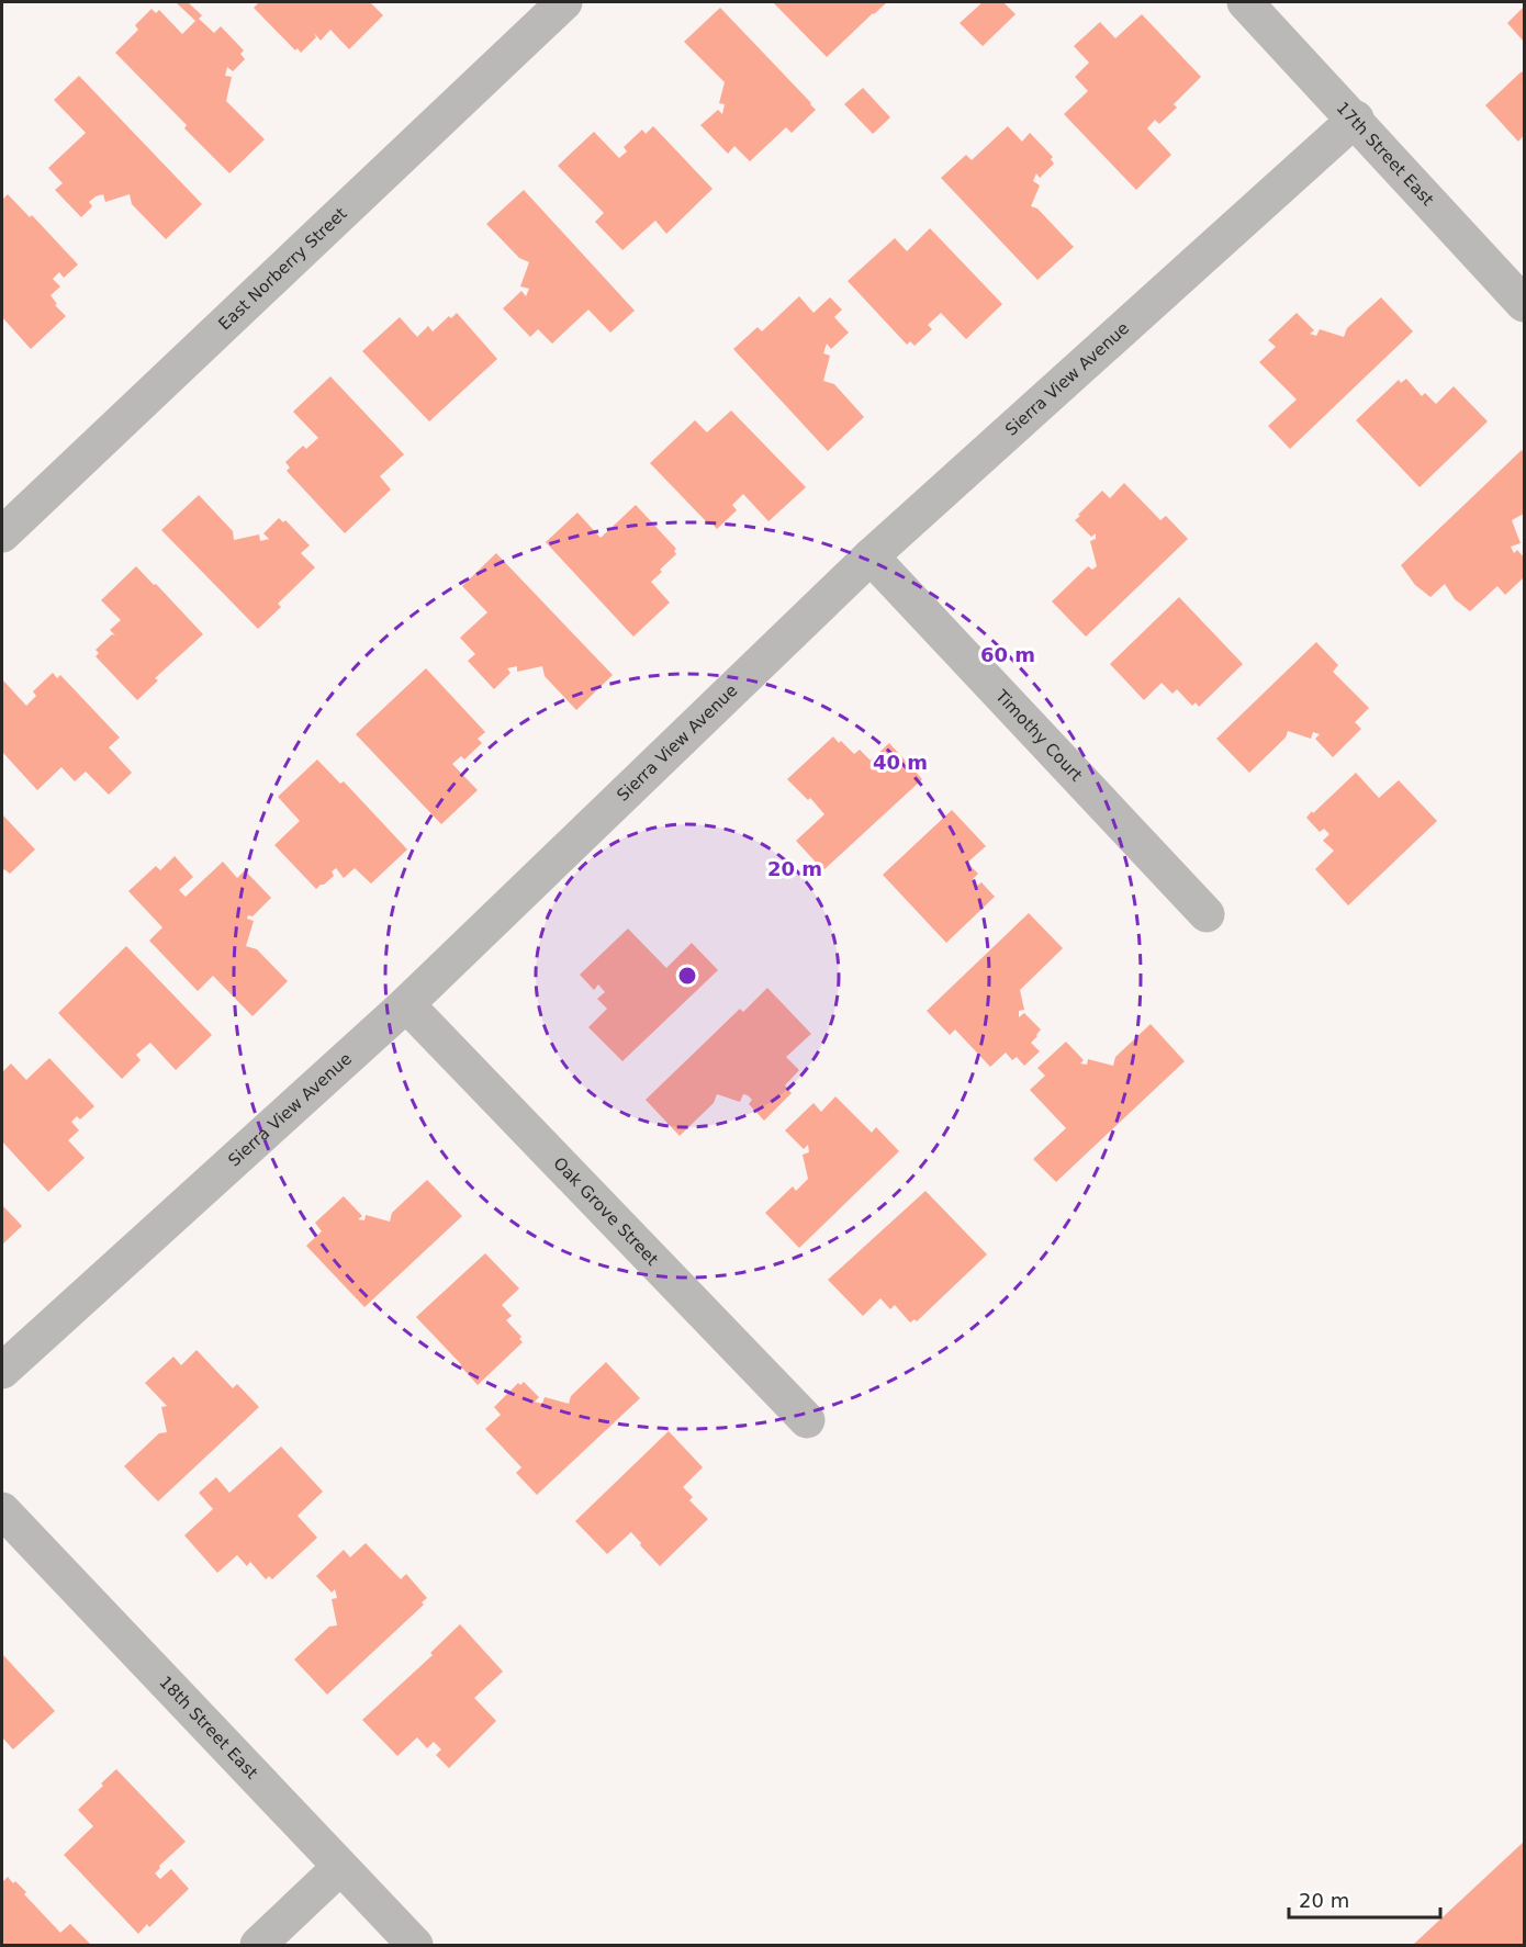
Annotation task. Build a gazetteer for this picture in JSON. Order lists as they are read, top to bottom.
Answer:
{
  "streets": {
    "street": [
      "17th Street East",
      "East Norberry Street",
      "Sierra View Avenue",
      "Timothy Court",
      "Oak Grove Street",
      "18th Street East"
    ]
  },
  "crossings": [
    ["17th Street East", "Sierra View Avenue"],
    ["Sierra View Avenue", "Timothy Court"],
    ["Sierra View Avenue", "Oak Grove Street"]
  ],
  "scale_bar": "20 m",
  "rings": ["60 m", "40 m", "20 m"]
}
